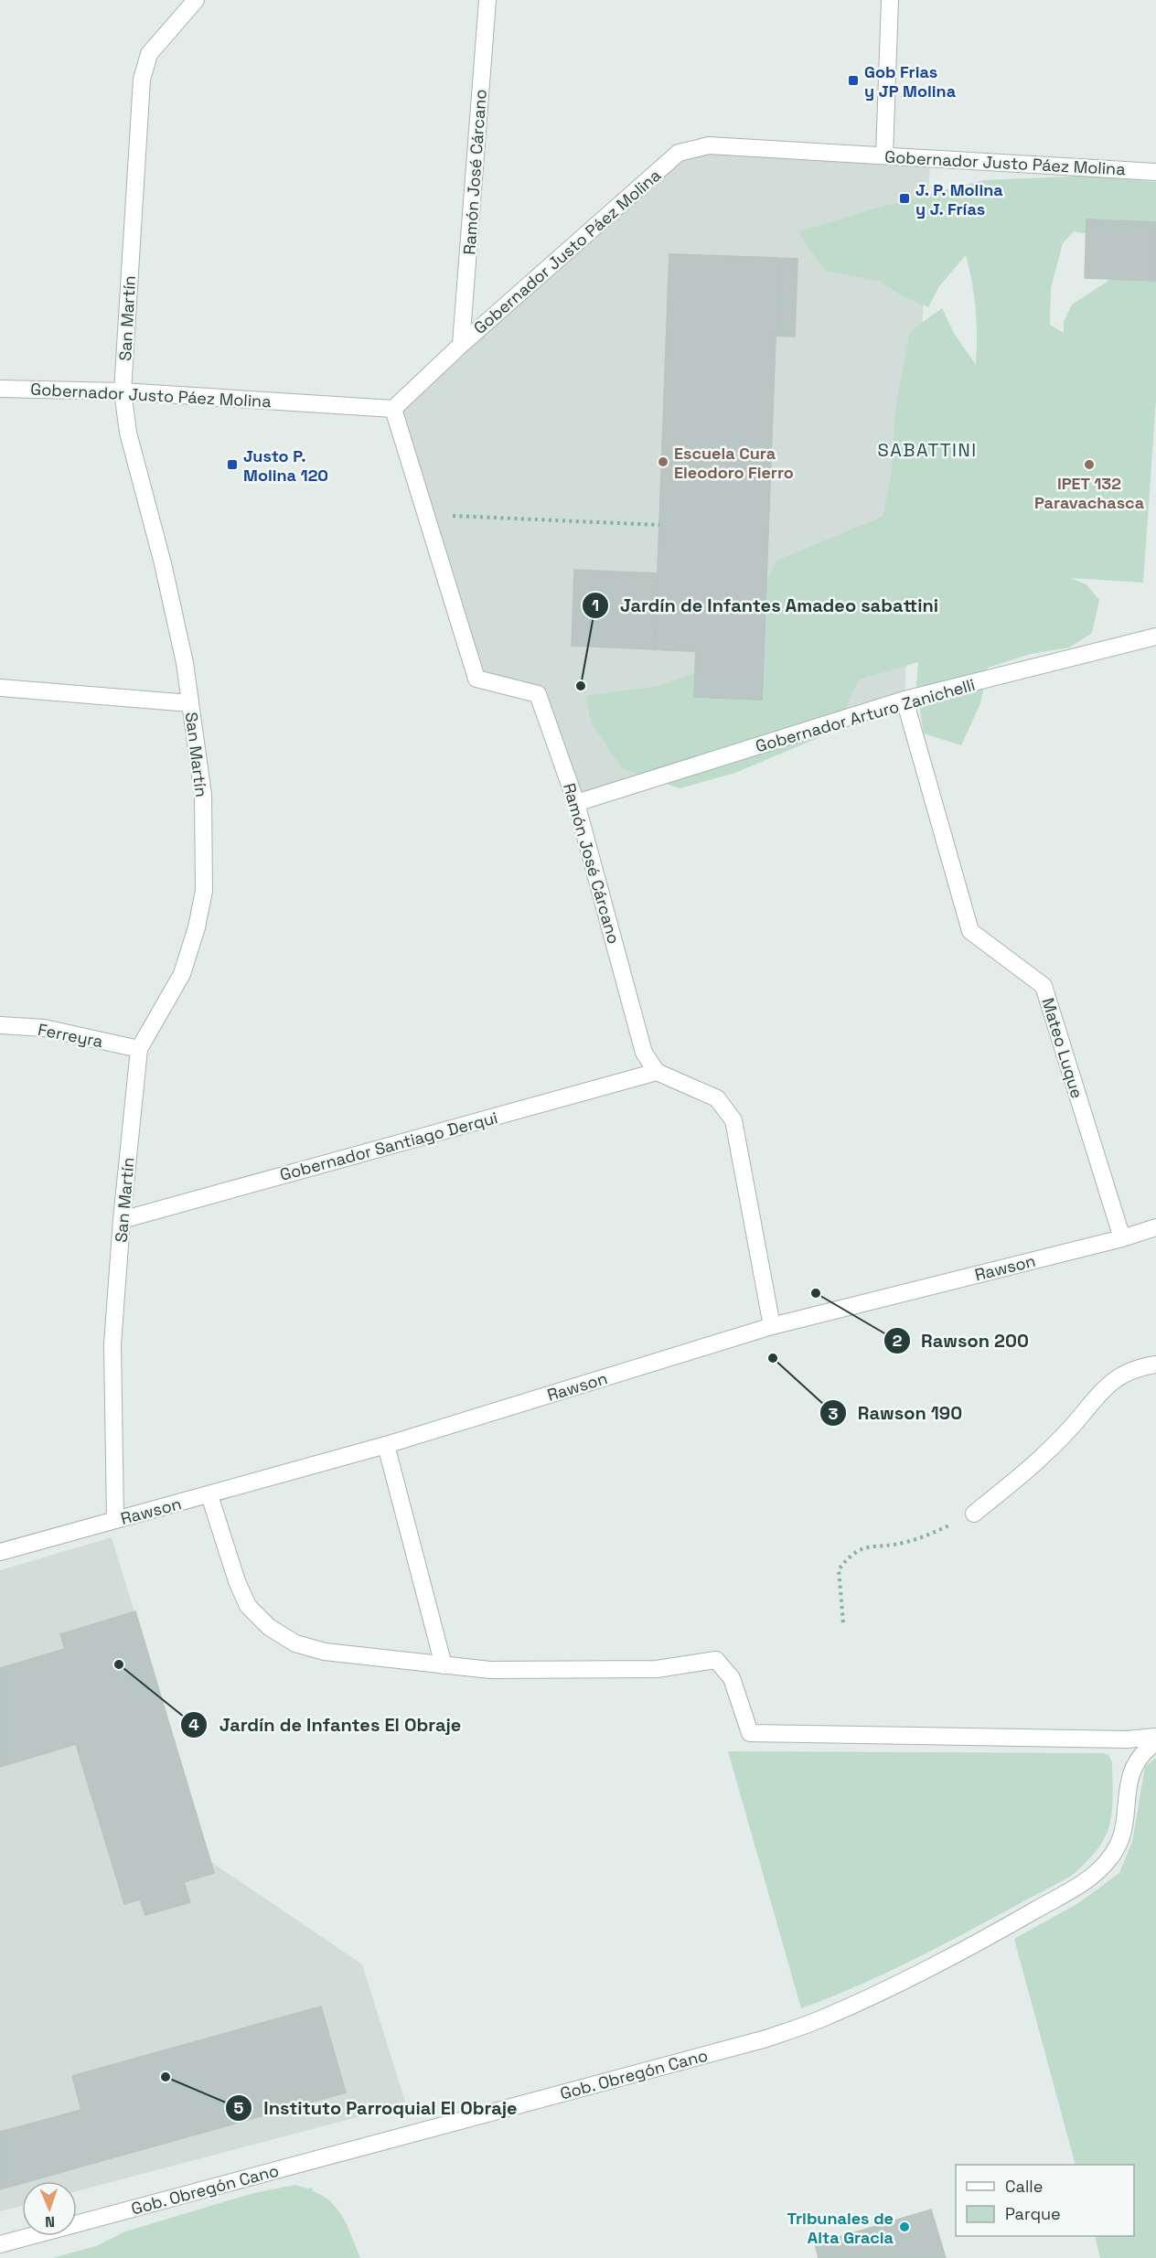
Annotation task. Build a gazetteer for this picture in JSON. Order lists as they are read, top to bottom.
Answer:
{
  "streets": {
    "street": [
      "Gobernador Justo Páez Molina",
      "Ramón José Cárcano",
      "San Martín",
      "Gobernador Arturo Zanichelli",
      "Ferreyra",
      "Mateo Luque",
      "Gobernador Santiago Derqui",
      "Rawson",
      "Gob. Obregón Cano"
    ]
  },
  "crossings": [
    ["Gobernador Justo Páez Molina", "Ramón José Cárcano"],
    ["Gobernador Justo Páez Molina", "San Martín"],
    ["Ramón José Cárcano", "Gobernador Arturo Zanichelli"],
    ["Ramón José Cárcano", "Gobernador Santiago Derqui"],
    ["San Martín", "Ferreyra"],
    ["San Martín", "Gobernador Santiago Derqui"],
    ["San Martín", "Rawson"],
    ["Gobernador Arturo Zanichelli", "Mateo Luque"],
    ["Mateo Luque", "Rawson"]
  ],
  "districts": ["SABATTINI"],
  "places": {
    "transit": ["Gob Frias y JP Molina", "J. P. Molina y J. Frías", "Justo P. Molina 120"],
    "other": [
      "Escuela Cura Eleodoro Fierro",
      "IPET 132 Paravachasca",
      "Jardín de Infantes Amadeo sabattini",
      "Rawson 200",
      "Rawson 190",
      "Jardín de Infantes El Obraje",
      "Instituto Parroquial El Obraje",
      "Tribunales de Alta Gracia"
    ]
  },
  "legend": ["Calle", "Parque"],
  "north": "bottom"
}
